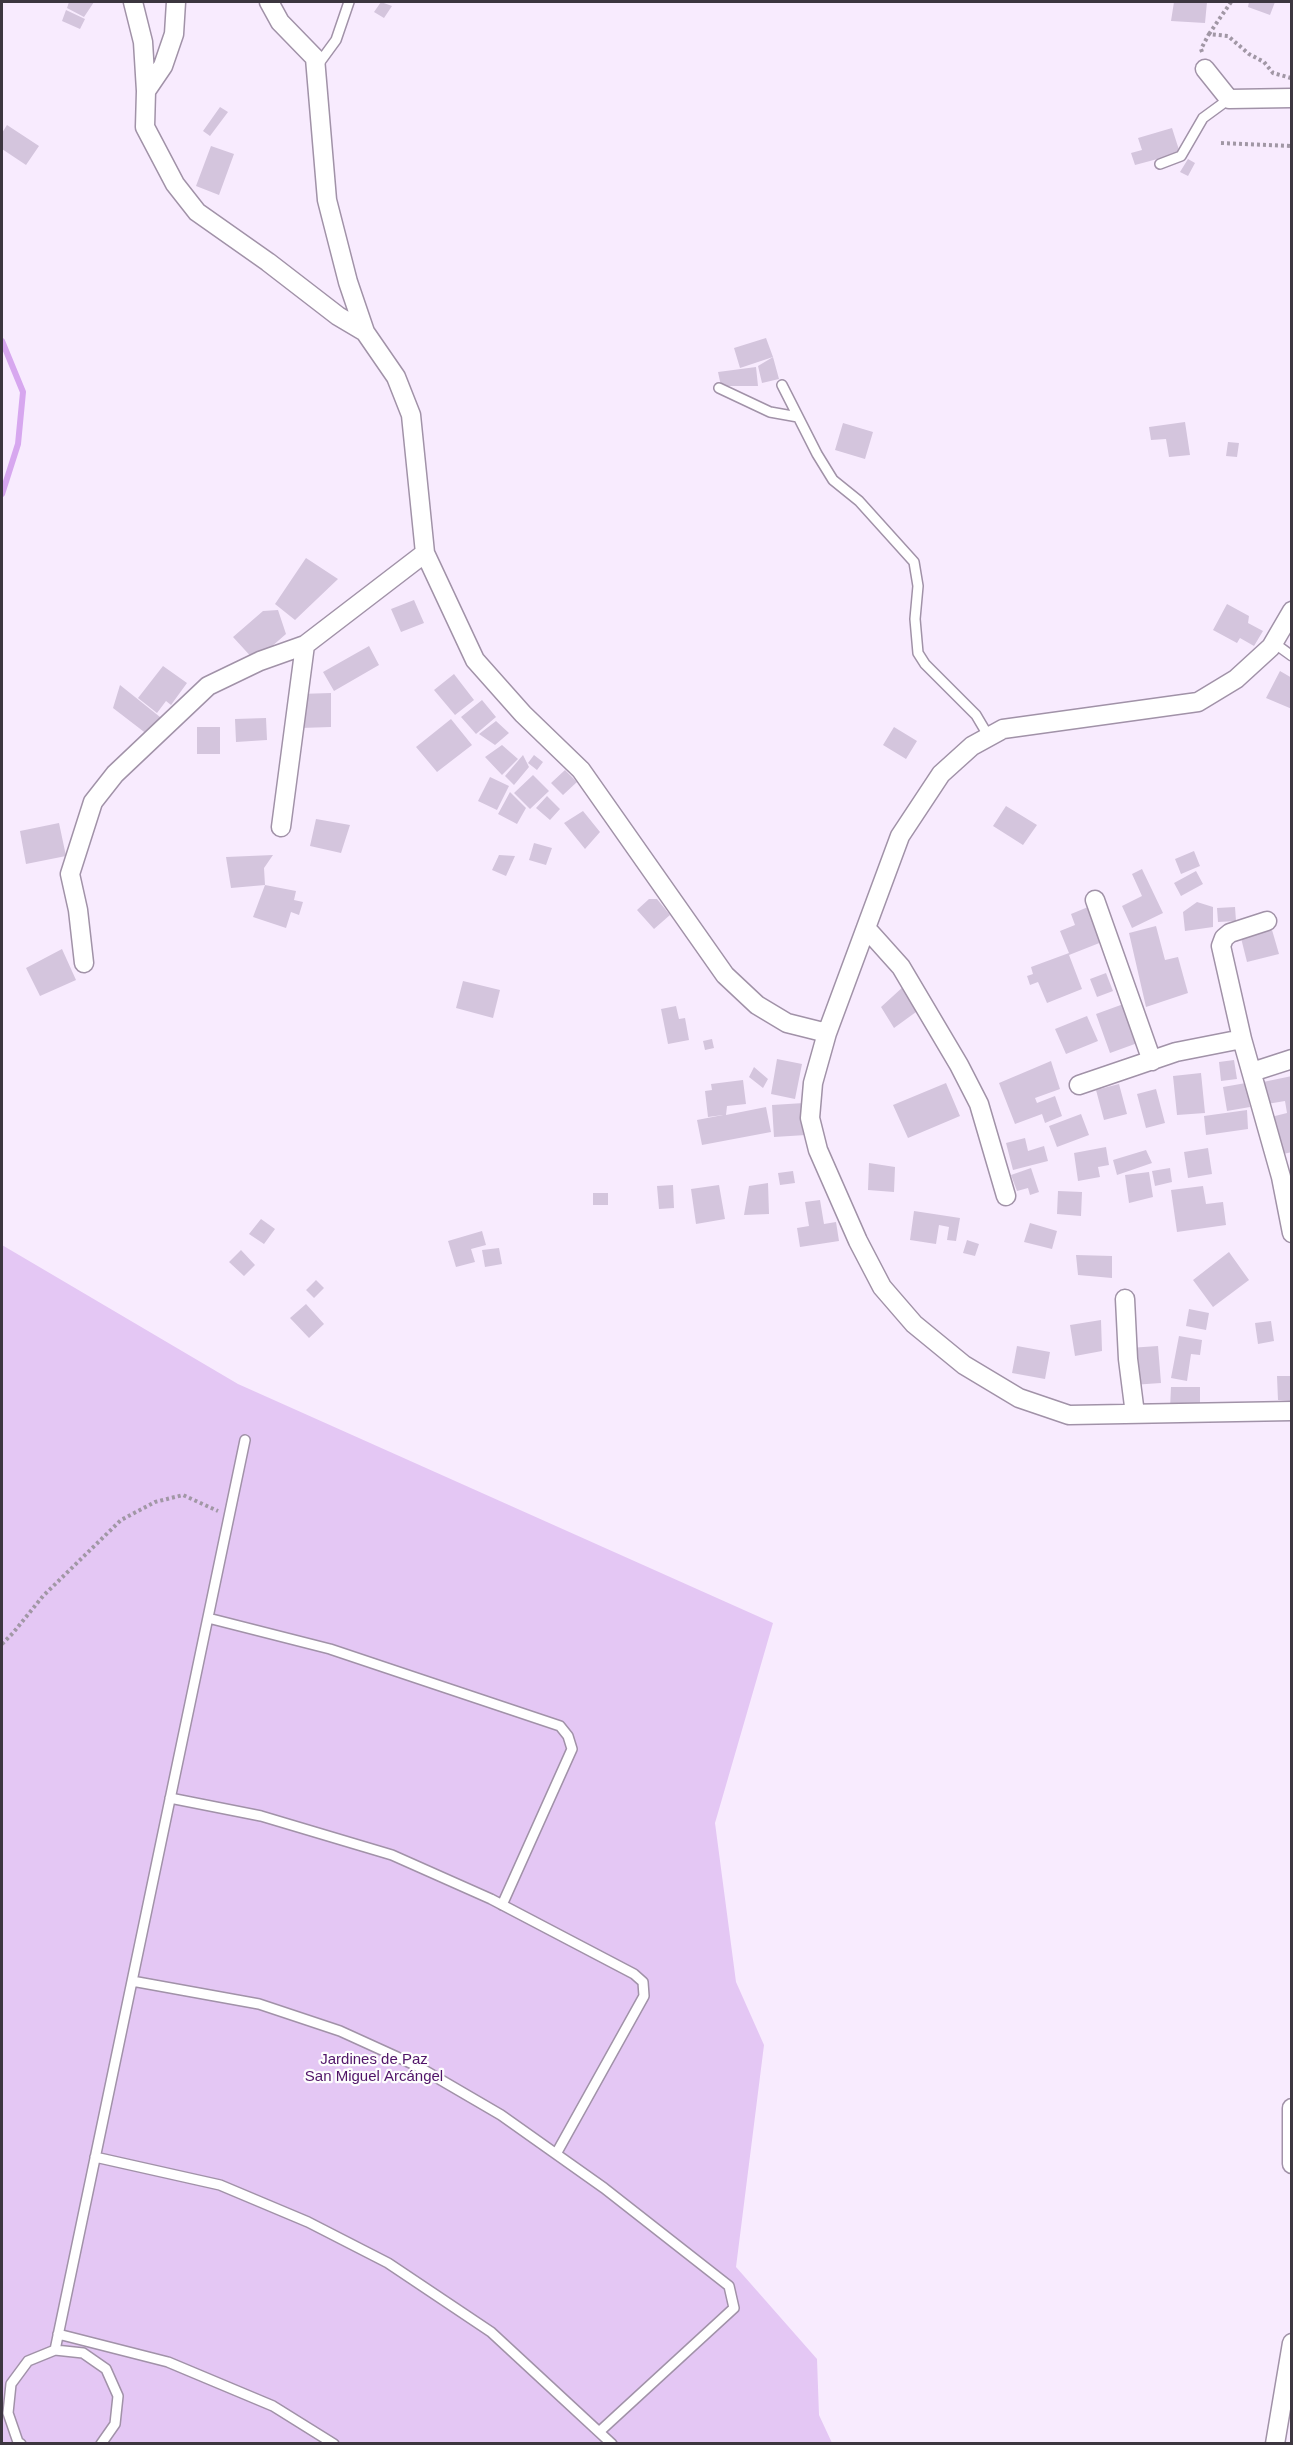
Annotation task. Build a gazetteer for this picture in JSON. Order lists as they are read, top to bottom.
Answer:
{
  "parks": ["Jardines de Paz San Miguel Arcángel"]
}
